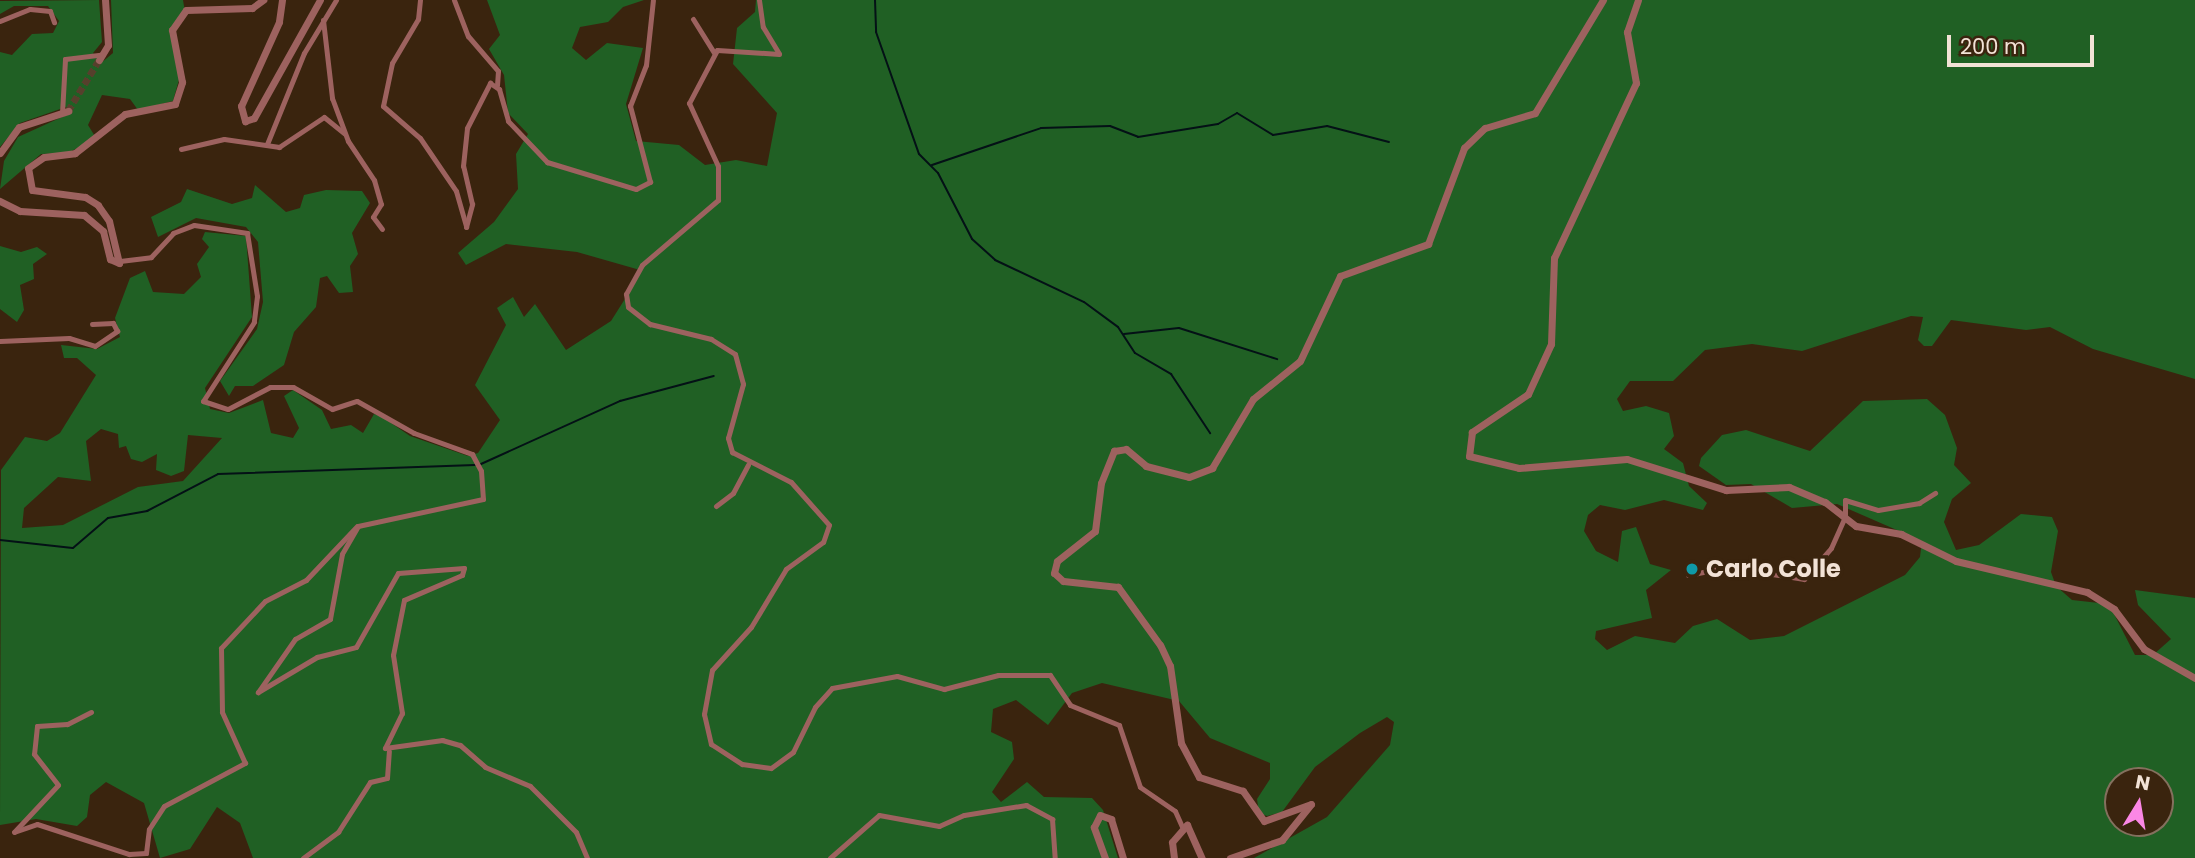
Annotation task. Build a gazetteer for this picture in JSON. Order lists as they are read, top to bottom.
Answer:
{
  "places": ["Carlo Colle"],
  "scale_bar": "200 m",
  "north": "top"
}
